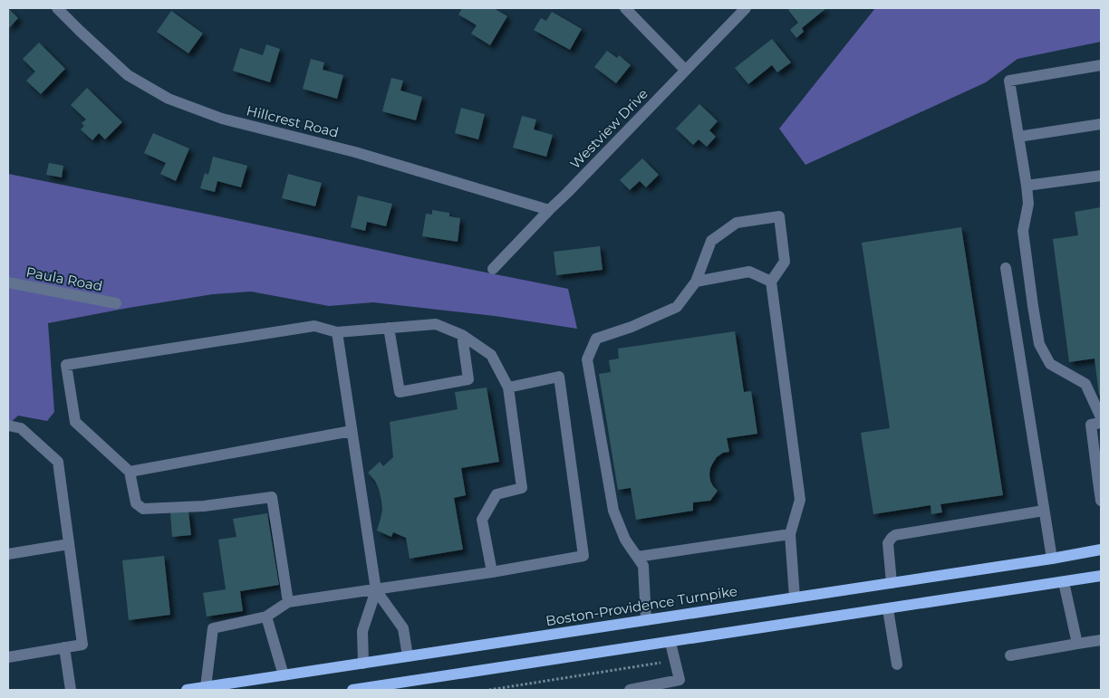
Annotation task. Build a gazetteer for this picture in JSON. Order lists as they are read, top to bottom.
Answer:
{
  "streets": {
    "main road": ["Boston-Providence Turnpike"],
    "street": ["Hillcrest Road", "Westview Drive", "Paula Road"]
  },
  "crossings": [
    ["Hillcrest Road", "Westview Drive"]
  ]
}
